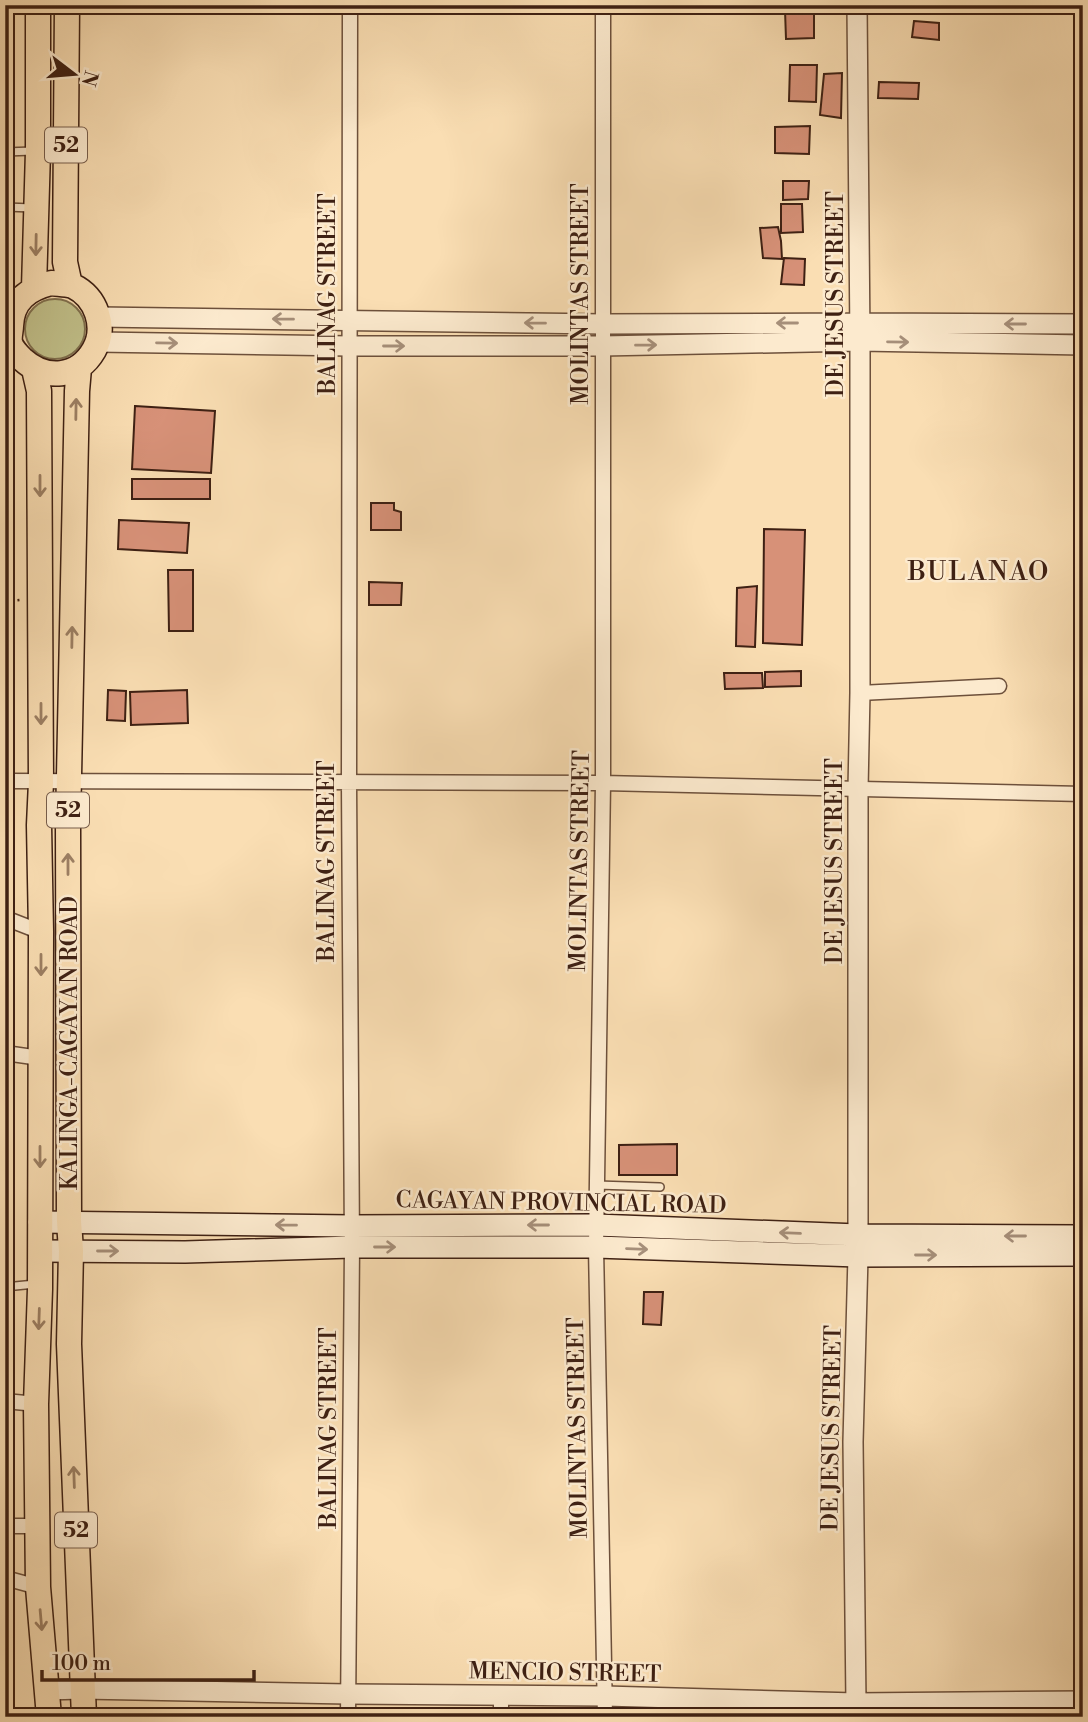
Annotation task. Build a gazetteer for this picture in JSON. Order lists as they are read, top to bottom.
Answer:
{
  "streets": {
    "highway": ["52", "KALINGA-CAGAYAN ROAD"],
    "main road": ["CAGAYAN PROVINCIAL ROAD"],
    "street": [
      "BALINAG STREET",
      "MOLINTAS STREET",
      "DE JESUS STREET",
      "MENCIO STREET"
    ]
  },
  "crossings": [
    ["52", "KALINGA-CAGAYAN ROAD"],
    ["BALINAG STREET", "CAGAYAN PROVINCIAL ROAD"],
    ["BALINAG STREET", "MENCIO STREET"],
    ["MOLINTAS STREET", "CAGAYAN PROVINCIAL ROAD"],
    ["MOLINTAS STREET", "MENCIO STREET"],
    ["DE JESUS STREET", "CAGAYAN PROVINCIAL ROAD"],
    ["DE JESUS STREET", "MENCIO STREET"],
    ["KALINGA-CAGAYAN ROAD", "CAGAYAN PROVINCIAL ROAD"],
    ["KALINGA-CAGAYAN ROAD", "MENCIO STREET"]
  ],
  "districts": ["BULANAO"],
  "scale_bar": "100 m",
  "north": "right"
}
